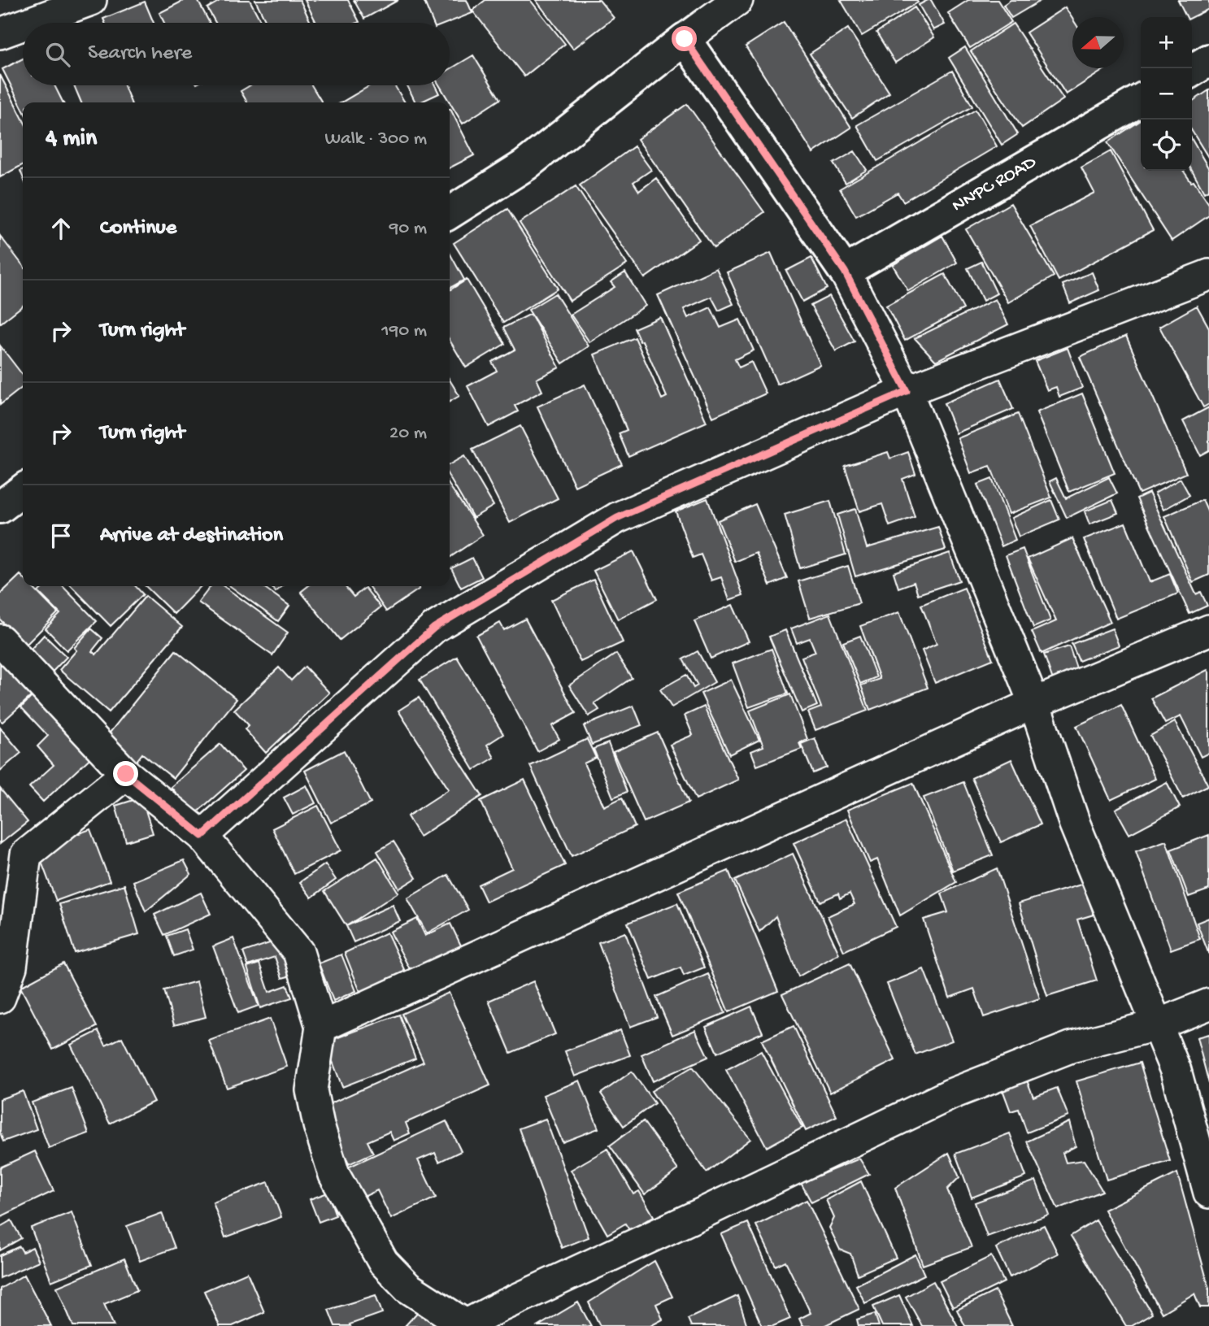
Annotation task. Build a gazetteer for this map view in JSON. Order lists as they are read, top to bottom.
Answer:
{
  "streets": {
    "street": ["NNPC ROAD"]
  },
  "north": "left",
  "page": {
    "map_buttons": ["+", "−"],
    "search": "Search here",
    "heading": ["4 min", "Walk · 300 m"],
    "list": [
      ["Continue", "90 m"],
      ["Turn right", "190 m"],
      ["Turn right", "20 m"],
      "Arrive at destination"
    ]
  }
}
